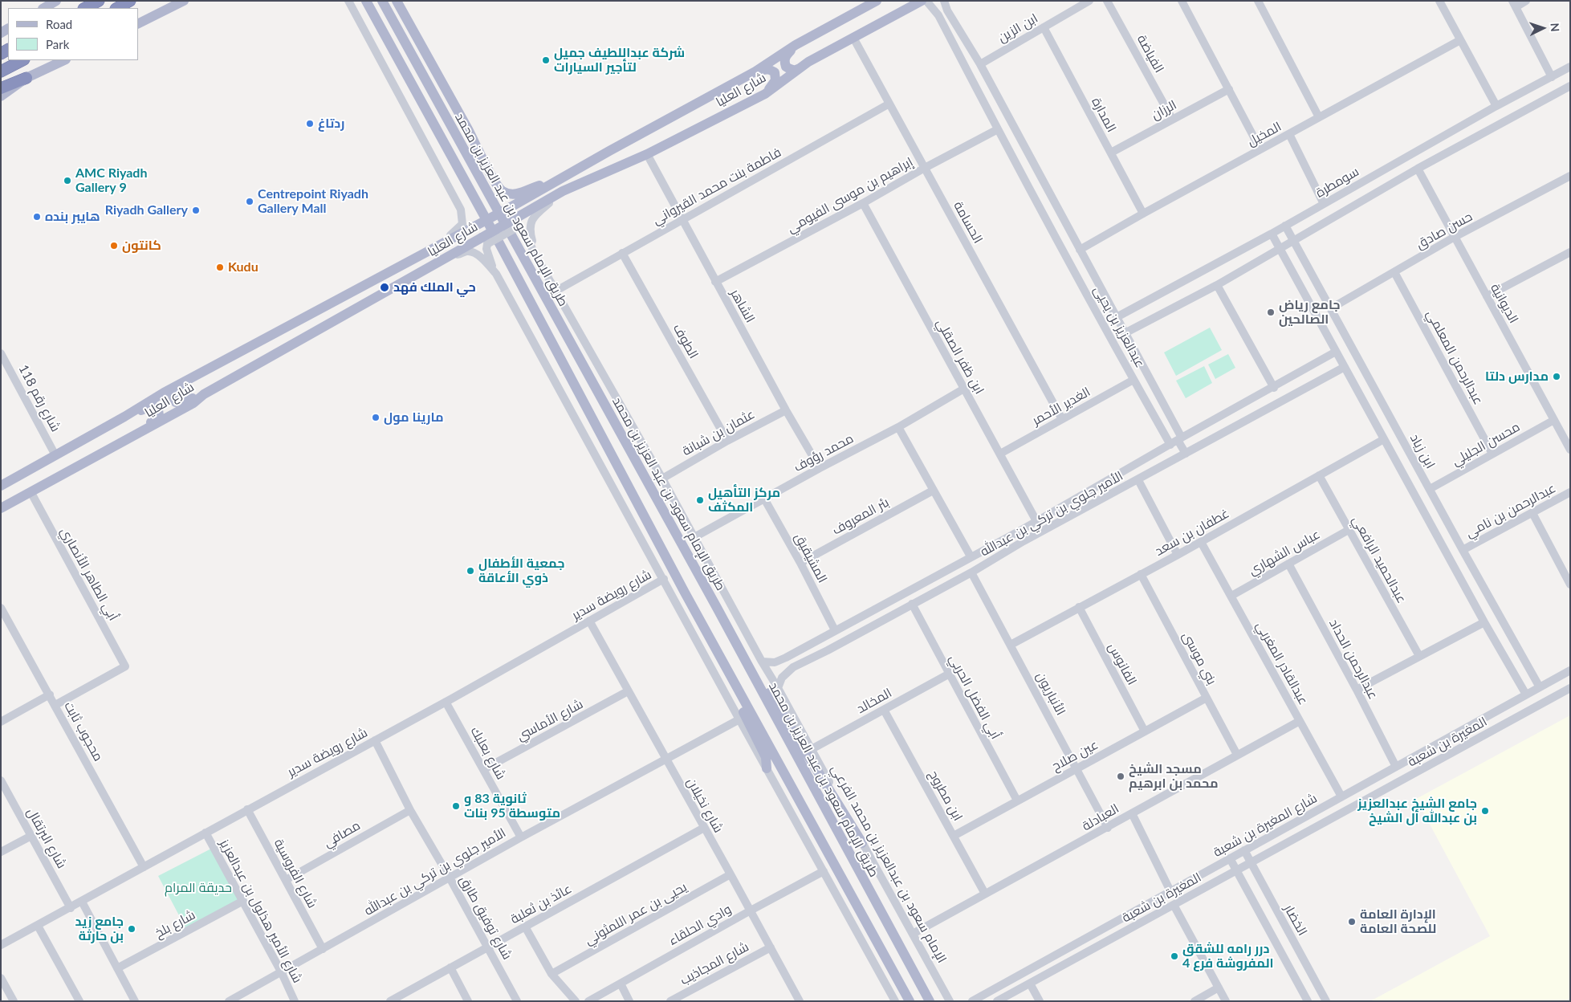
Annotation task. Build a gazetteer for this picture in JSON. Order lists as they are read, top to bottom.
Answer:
{
  "streets": {
    "main road": ["شارع العليا", "طريق الإمام سعود بن عبد العزيز بن محمد"],
    "street": [
      "ابن الزين",
      "الفياضة",
      "الرزان",
      "المدارة",
      "المخيل",
      "سومطرة",
      "فاطمة بنت محمد القيرواني",
      "إبراهيم بن موسى الفيومي",
      "الحسامة",
      "حسن صادق",
      "الديوانية",
      "الشاهر",
      "عبدالعزيز بن يحيى",
      "الطوف",
      "ابن ظفر الصقلي",
      "عبدالرحمن المعلمي",
      "شارع رقم 118",
      "الغدير الأحمر",
      "عثمان بن شبانة",
      "محسن الجليلي",
      "ابن زياد",
      "محمد رؤوف",
      "عبدالرحمن بن نامي",
      "الأمير جلوي بن تركي بن عبدالله",
      "بئر المعروف",
      "غطفان بن سعد",
      "عباس الشهاري",
      "المشيقيق",
      "عبدالحميد الرافعي",
      "أبي الطاهر الأنصاري",
      "شارع رويضة سدير",
      "بني موسى",
      "عبدالرحمن الحداد",
      "عبدالقادر المغربي",
      "الفانوس",
      "الأنباريون",
      "أبي الفضل الحربي",
      "المخالد",
      "شارع الأماسي",
      "محجوب ثابت",
      "المغيرة بن شعبة",
      "شارع بعلبك",
      "عين صلاح",
      "ابن مطروح",
      "شارع نخيلان",
      "العبادلة",
      "شارع المغيرة بن شعبة",
      "مصافي",
      "شارع البرتقال",
      "الإمام سعود بن عبدالعزيز بن محمد الفرعي",
      "شارع الفروسية",
      "عائذ بن ثعلبة",
      "شارع الأمير هذلول بن عبدالعزيز",
      "يحيى بن عمر اللمثوني",
      "شارع توفيق طارق",
      "الخضار",
      "شارع بلخ",
      "وادي الحلقاء",
      "شارع المجاذيب"
    ]
  },
  "crossings": [
    ["ابن الزين", "المدارة"],
    ["ابن الزين", "عبدالعزيز بن يحيى"],
    ["الفياضة", "الرزان"],
    ["شارع العليا", "الحسامة"],
    ["شارع العليا", "الشاهر"],
    ["شارع العليا", "شارع رقم 118"],
    ["شارع العليا", "أبي الطاهر الأنصاري"],
    ["الرزان", "المدارة"],
    ["المدارة", "المخيل"],
    ["المخيل", "عبدالعزيز بن يحيى"],
    ["سومطرة", "عبدالعزيز بن يحيى"],
    ["سومطرة", "ابن زياد"],
    ["فاطمة بنت محمد القيرواني", "الحسامة"],
    ["فاطمة بنت محمد القيرواني", "الشاهر"],
    ["فاطمة بنت محمد القيرواني", "الطوف"],
    ["فاطمة بنت محمد القيرواني", "الإمام سعود بن عبدالعزيز بن محمد الفرعي"],
    ["إبراهيم بن موسى الفيومي", "الحسامة"],
    ["إبراهيم بن موسى الفيومي", "الشاهر"],
    ["إبراهيم بن موسى الفيومي", "عبدالعزيز بن يحيى"],
    ["إبراهيم بن موسى الفيومي", "ابن ظفر الصقلي"],
    ["الحسامة", "الغدير الأحمر"],
    ["حسن صادق", "الديوانية"],
    ["حسن صادق", "عبدالرحمن المعلمي"],
    ["حسن صادق", "ابن زياد"],
    ["الديوانية", "محسن الجليلي"],
    ["الشاهر", "عثمان بن شبانة"],
    ["الشاهر", "محمد رؤوف"],
    ["عبدالعزيز بن يحيى", "الغدير الأحمر"],
    ["عبدالعزيز بن يحيى", "الأمير جلوي بن تركي بن عبدالله"],
    ["الطوف", "عثمان بن شبانة"],
    ["ابن ظفر الصقلي", "الغدير الأحمر"],
    ["ابن ظفر الصقلي", "محمد رؤوف"],
    ["ابن ظفر الصقلي", "الأمير جلوي بن تركي بن عبدالله"],
    ["عبدالرحمن المعلمي", "محسن الجليلي"],
    ["عثمان بن شبانة", "الإمام سعود بن عبدالعزيز بن محمد الفرعي"],
    ["محسن الجليلي", "ابن زياد"],
    ["ابن زياد", "عبدالرحمن بن نامي"],
    ["ابن زياد", "شارع المغيرة بن شعبة"],
    ["محمد رؤوف", "المشيقيق"],
    ["محمد رؤوف", "الإمام سعود بن عبدالعزيز بن محمد الفرعي"],
    ["الأمير جلوي بن تركي بن عبدالله", "المشيقيق"],
    ["الأمير جلوي بن تركي بن عبدالله", "الأنباريون"],
    ["الأمير جلوي بن تركي بن عبدالله", "أبي الفضل الحربي"],
    ["الأمير جلوي بن تركي بن عبدالله", "شارع بعلبك"],
    ["الأمير جلوي بن تركي بن عبدالله", "شارع نخيلان"],
    ["الأمير جلوي بن تركي بن عبدالله", "الإمام سعود بن عبدالعزيز بن محمد الفرعي"],
    ["الأمير جلوي بن تركي بن عبدالله", "شارع الفروسية"],
    ["الأمير جلوي بن تركي بن عبدالله", "شارع الأمير هذلول بن عبدالعزيز"],
    ["الأمير جلوي بن تركي بن عبدالله", "شارع توفيق طارق"],
    ["بئر المعروف", "المشيقيق"],
    ["غطفان بن سعد", "عبدالحميد الرافعي"],
    ["غطفان بن سعد", "بني موسى"],
    ["غطفان بن سعد", "عبدالقادر المغربي"],
    ["غطفان بن سعد", "الفانوس"],
    ["غطفان بن سعد", "الأنباريون"],
    ["عباس الشهاري", "عبدالحميد الرافعي"],
    ["عباس الشهاري", "عبدالرحمن الحداد"],
    ["عباس الشهاري", "عبدالقادر المغربي"],
    ["أبي الطاهر الأنصاري", "محجوب ثابت"],
    ["شارع رويضة سدير", "محجوب ثابت"],
    ["شارع رويضة سدير", "شارع بعلبك"],
    ["شارع رويضة سدير", "شارع نخيلان"],
    ["شارع رويضة سدير", "شارع البرتقال"],
    ["شارع رويضة سدير", "شارع الفروسية"],
    ["شارع رويضة سدير", "شارع الأمير هذلول بن عبدالعزيز"],
    ["شارع رويضة سدير", "شارع توفيق طارق"],
    ["بني موسى", "عين صلاح"],
    ["بني موسى", "العبادلة"],
    ["عبدالرحمن الحداد", "شارع المغيرة بن شعبة"],
    ["عبدالقادر المغربي", "العبادلة"],
    ["عبدالقادر المغربي", "شارع المغيرة بن شعبة"],
    ["الفانوس", "عين صلاح"],
    ["الأنباريون", "عين صلاح"],
    ["الأنباريون", "العبادلة"],
    ["أبي الفضل الحربي", "المخالد"],
    ["أبي الفضل الحربي", "عين صلاح"],
    ["المخالد", "ابن مطروح"],
    ["المخالد", "الإمام سعود بن عبدالعزيز بن محمد الفرعي"],
    ["شارع الأماسي", "شارع بعلبك"],
    ["شارع الأماسي", "شارع نخيلان"],
    ["المغيرة بن شعبة", "الخضار"],
    ["عين صلاح", "ابن مطروح"],
    ["ابن مطروح", "العبادلة"],
    ["شارع نخيلان", "عائذ بن ثعلبة"],
    ["شارع نخيلان", "يحيى بن عمر اللمثوني"],
    ["شارع نخيلان", "وادي الحلقاء"],
    ["شارع نخيلان", "شارع المجاذيب"],
    ["العبادلة", "الإمام سعود بن عبدالعزيز بن محمد الفرعي"],
    ["شارع المغيرة بن شعبة", "الخضار"],
    ["مصافي", "شارع الفروسية"],
    ["مصافي", "شارع توفيق طارق"],
    ["عائذ بن ثعلبة", "شارع توفيق طارق"],
    ["شارع الأمير هذلول بن عبدالعزيز", "شارع بلخ"]
  ],
  "parks": ["حديقة المرام"],
  "places": [
    "شركة عبداللطيف جميل لتأجير السيارات",
    "ردتاغ",
    "AMC Riyadh Gallery 9",
    "Centrepoint Riyadh Gallery Mall",
    "Riyadh Gallery",
    "هايبر بنده",
    "كانتون",
    "Kudu",
    "حي الملك فهد",
    "جامع رياض الصالحين",
    "مدارس دلتا",
    "مارينا مول",
    "مركز التأهيل المكثف",
    "جمعية الأطفال ذوي الأعاقة",
    "مسجد الشيخ محمد بن ابرهيم",
    "ثانوية 83 و متوسطة 95 بنات",
    "جامع الشيخ عبدالعزيز بن عبدالله أل الشيخ",
    "الإدارة العامة للصحة العامة",
    "جامع زيد بن حارثة",
    "درر رامه للشقق المفروشة فرع 4"
  ],
  "legend": ["Road", "Park"],
  "north": "right"
}
